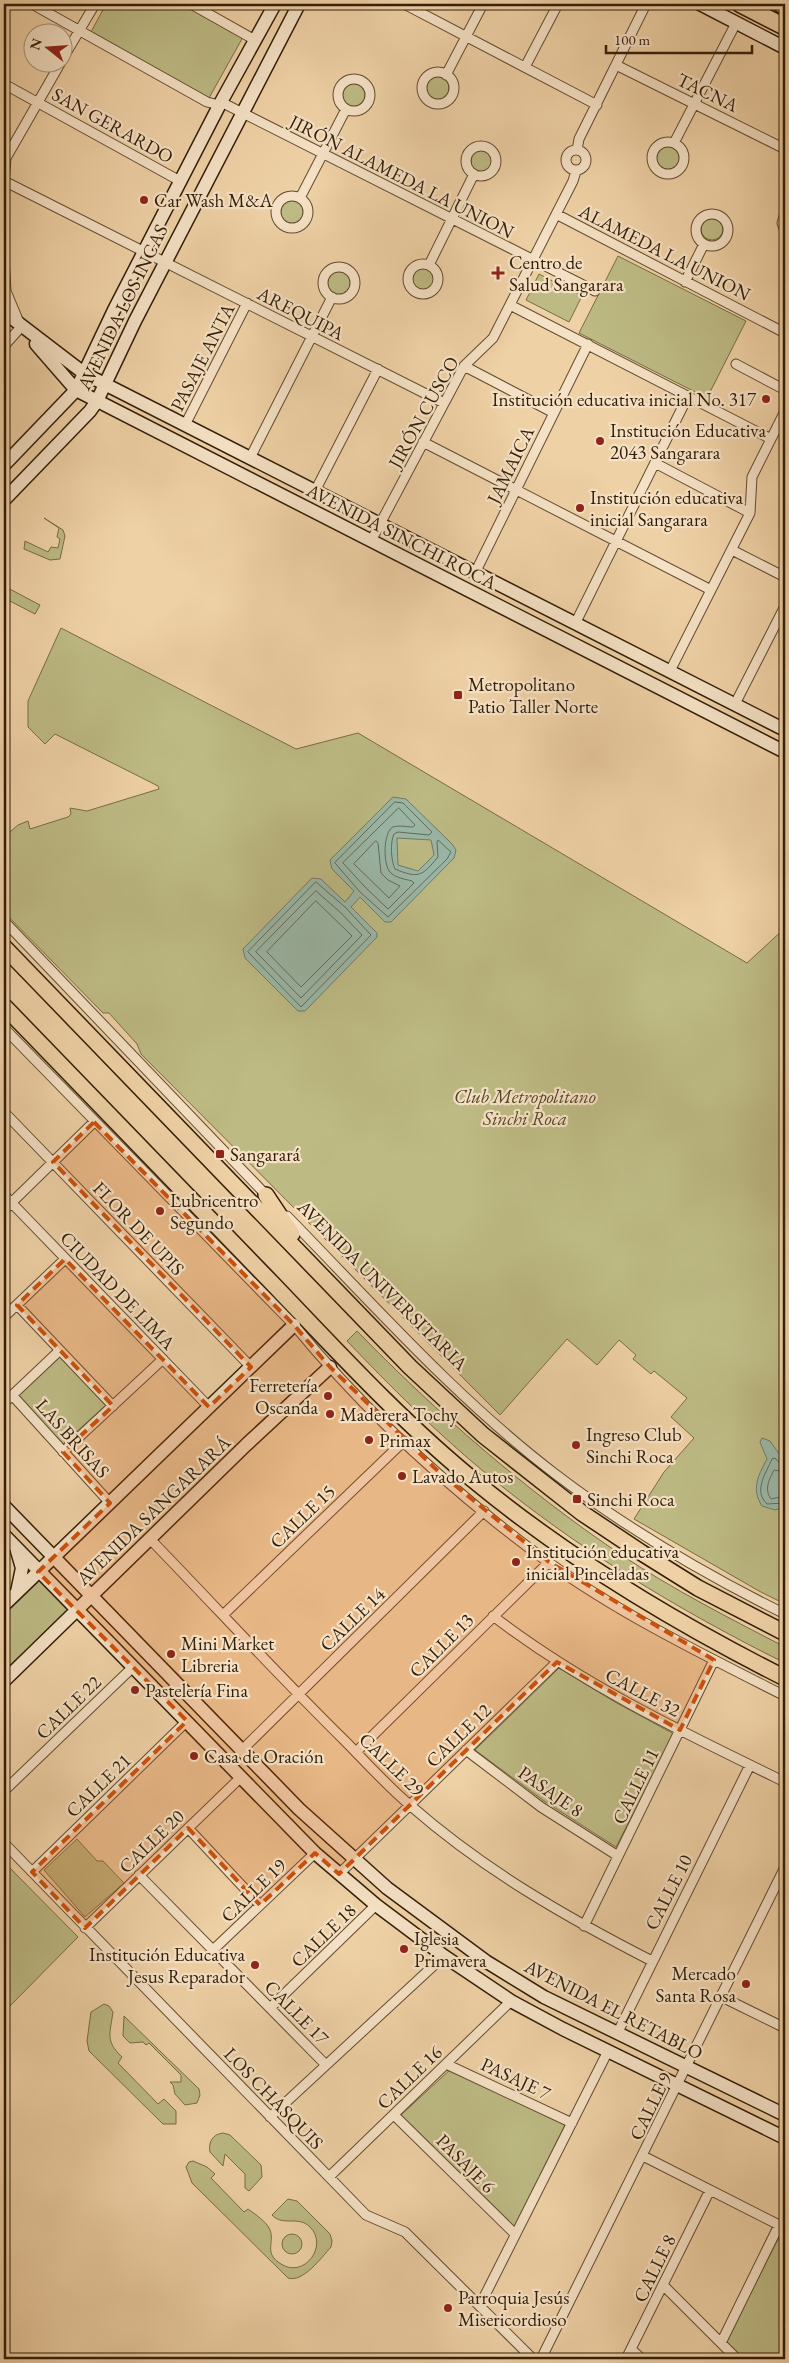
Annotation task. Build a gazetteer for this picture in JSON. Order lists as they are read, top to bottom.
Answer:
{
  "streets": {
    "main road": [
      "AVENIDA LOS INCAS",
      "AVENIDA SINCHI ROCA",
      "AVENIDA UNIVERSITARIA",
      "AVENIDA SANGARARÁ",
      "AVENIDA EL RETABLO"
    ],
    "street": [
      "TACNA",
      "SAN GERARDO",
      "JIRÓN ALAMEDA LA UNION",
      "ALAMEDA LA UNION",
      "AREQUIPA",
      "PASAJE ANTA",
      "JIRÓN CUSCO",
      "JAMAICA",
      "FLOR DE UPIS",
      "CIUDAD DE LIMA",
      "LAS BRISAS",
      "CALLE 15",
      "CALLE 14",
      "CALLE 13",
      "CALLE 32",
      "CALLE 22",
      "CALLE 12",
      "CALLE 29",
      "CALLE 21",
      "CALLE 11",
      "PASAJE 8",
      "CALLE 20",
      "CALLE 19",
      "CALLE 10",
      "CALLE 18",
      "CALLE 17",
      "CALLE 16",
      "PASAJE 7",
      "LOS CHASQUIS",
      "CALLE 9",
      "PASAJE 6",
      "CALLE 8"
    ]
  },
  "crossings": [
    ["SAN GERARDO", "AVENIDA LOS INCAS"],
    ["JIRÓN ALAMEDA LA UNION", "AVENIDA LOS INCAS"],
    ["JIRÓN ALAMEDA LA UNION", "JIRÓN CUSCO"],
    ["ALAMEDA LA UNION", "JIRÓN CUSCO"],
    ["AVENIDA LOS INCAS", "AREQUIPA"],
    ["AVENIDA LOS INCAS", "AVENIDA SINCHI ROCA"],
    ["AREQUIPA", "PASAJE ANTA"],
    ["AREQUIPA", "JIRÓN CUSCO"],
    ["PASAJE ANTA", "AVENIDA SINCHI ROCA"],
    ["JIRÓN CUSCO", "AVENIDA SINCHI ROCA"],
    ["JAMAICA", "AVENIDA SINCHI ROCA"],
    ["FLOR DE UPIS", "AVENIDA SANGARARÁ"],
    ["CIUDAD DE LIMA", "AVENIDA SANGARARÁ"],
    ["LAS BRISAS", "AVENIDA SANGARARÁ"],
    ["AVENIDA SANGARARÁ", "CALLE 29"],
    ["AVENIDA SANGARARÁ", "AVENIDA EL RETABLO"],
    ["CALLE 15", "CALLE 29"],
    ["CALLE 14", "CALLE 29"],
    ["CALLE 14", "AVENIDA EL RETABLO"],
    ["CALLE 13", "CALLE 32"],
    ["CALLE 13", "CALLE 29"],
    ["CALLE 32", "CALLE 12"],
    ["CALLE 32", "CALLE 11"],
    ["CALLE 32", "CALLE 10"],
    ["CALLE 22", "AVENIDA EL RETABLO"],
    ["CALLE 12", "CALLE 29"],
    ["CALLE 12", "PASAJE 8"],
    ["CALLE 12", "AVENIDA EL RETABLO"],
    ["CALLE 29", "CALLE 11"],
    ["CALLE 29", "CALLE 10"],
    ["CALLE 21", "AVENIDA EL RETABLO"],
    ["CALLE 21", "LOS CHASQUIS"],
    ["CALLE 11", "PASAJE 8"],
    ["CALLE 20", "AVENIDA EL RETABLO"],
    ["CALLE 20", "CALLE 17"],
    ["CALLE 20", "LOS CHASQUIS"],
    ["CALLE 19", "AVENIDA EL RETABLO"],
    ["CALLE 19", "CALLE 17"],
    ["CALLE 10", "AVENIDA EL RETABLO"],
    ["CALLE 18", "AVENIDA EL RETABLO"],
    ["CALLE 18", "CALLE 17"],
    ["AVENIDA EL RETABLO", "CALLE 17"],
    ["AVENIDA EL RETABLO", "CALLE 16"],
    ["AVENIDA EL RETABLO", "CALLE 9"],
    ["CALLE 17", "LOS CHASQUIS"],
    ["CALLE 16", "PASAJE 7"],
    ["CALLE 16", "LOS CHASQUIS"],
    ["CALLE 16", "PASAJE 6"]
  ],
  "parks": ["Club Metropolitano Sinchi Roca"],
  "places": {
    "other": [
      "Car Wash M&A",
      "Institución educativa inicial No. 317",
      "Institución Educativa 2043 Sangarara",
      "Institución educativa inicial Sangarara",
      "Lubricentro Segundo",
      "Ferretería Oscanda",
      "Maderera Tochy",
      "Primax",
      "Ingreso Club Sinchi Roca",
      "Lavado Autos",
      "Institución educativa inicial Pinceladas",
      "Mini Market Libreria",
      "Pastelería Fina",
      "Casa de Oración",
      "Iglesia Primavera",
      "Institución Educativa Jesus Reparador",
      "Mercado Santa Rosa",
      "Parroquia Jesús Misericordioso"
    ],
    "health": ["Centro de Salud Sangarara"],
    "transit": ["Metropolitano Patio Taller Norte", "Sangarará", "Sinchi Roca"]
  },
  "scale_bar": "100 m",
  "north": "left"
}
